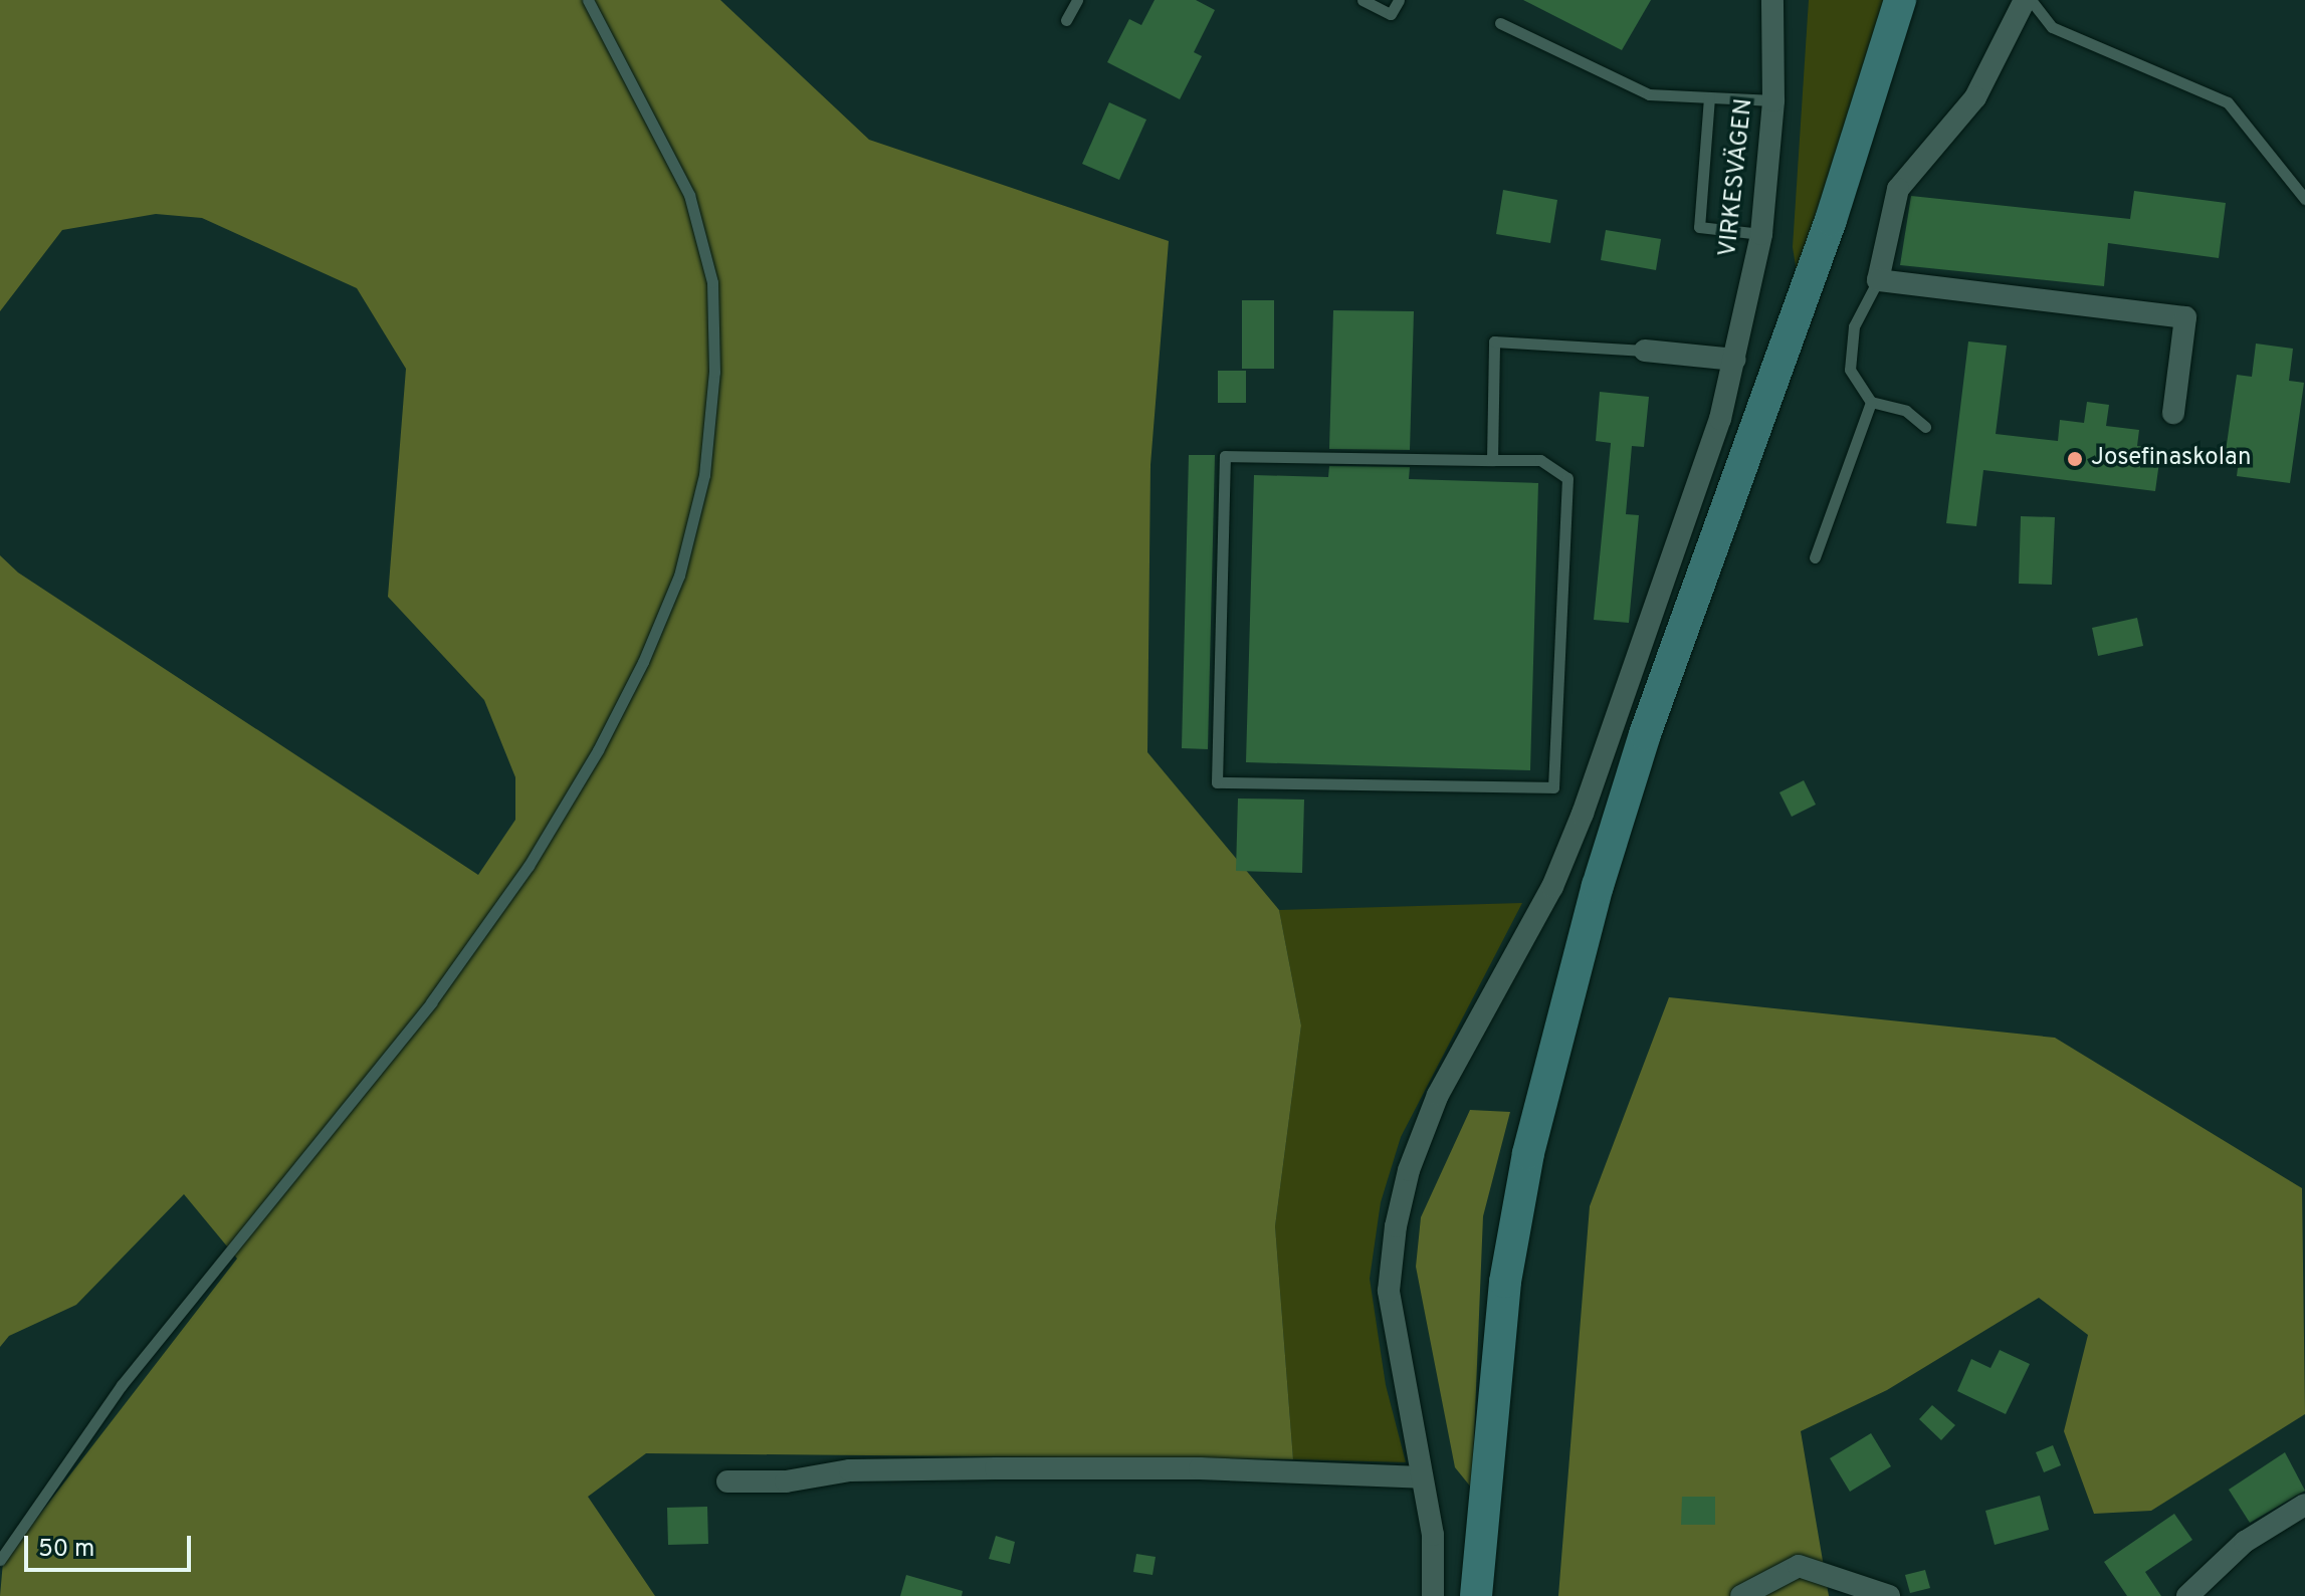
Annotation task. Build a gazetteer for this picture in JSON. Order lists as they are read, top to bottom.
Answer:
{
  "streets": {
    "street": ["VIRKESVÄGEN"]
  },
  "places": ["Josefinaskolan"],
  "scale_bar": "50 m"
}
